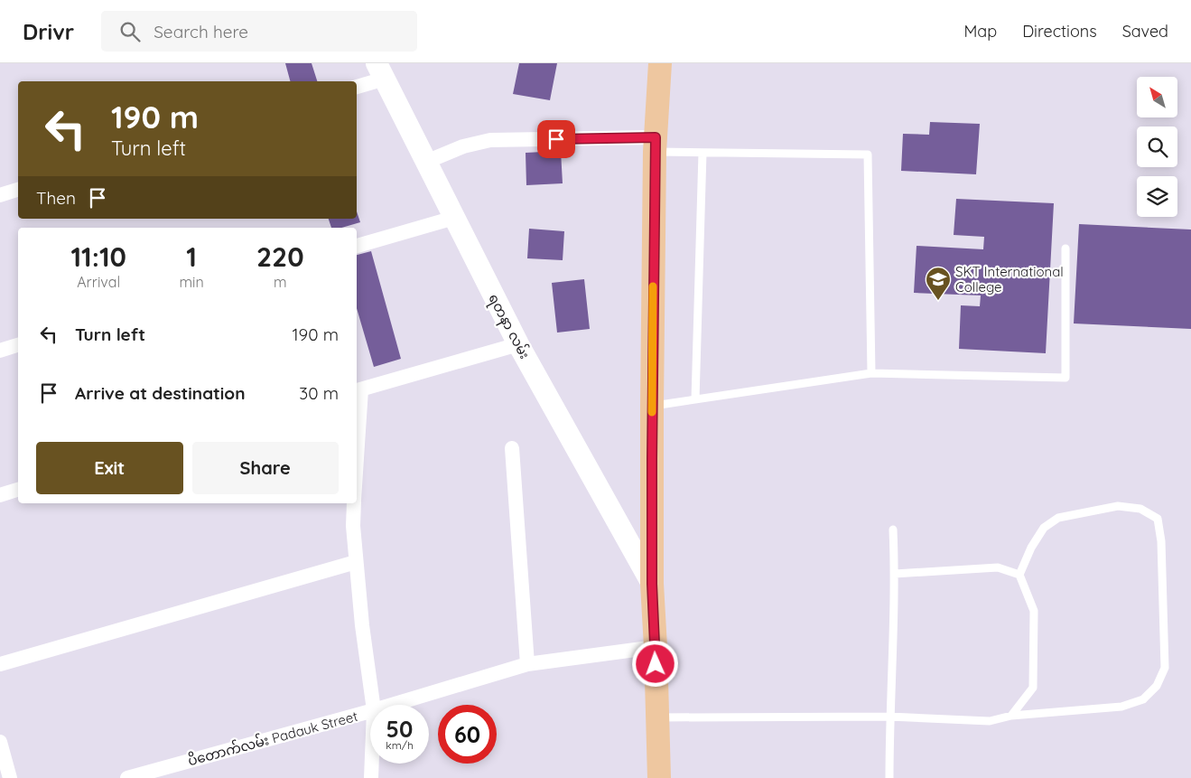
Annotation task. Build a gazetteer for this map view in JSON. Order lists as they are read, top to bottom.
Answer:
{
  "streets": {
    "main road": ["ရတနာ လမ်း"],
    "street": ["ပိတောက်လမ်း Padauk Street"]
  },
  "places": {
    "school or university": ["SKT International College"]
  },
  "north": "top left",
  "page": {
    "header": "Drivr",
    "search": "Search here",
    "nav": ["Map", "Directions", "Saved"],
    "turn": ["190 m", "Turn left"],
    "then": "Then",
    "eta": [
      "11:10",
      "Arrival",
      "1",
      "min",
      "220",
      "m"
    ],
    "list": [
      {
        "name": "Turn left",
        "value": "190 m"
      },
      {
        "name": "Arrive at destination",
        "value": "30 m"
      }
    ],
    "buttons": ["Exit", "Share"],
    "speed": "50 km/h",
    "limit": "60"
  }
}
